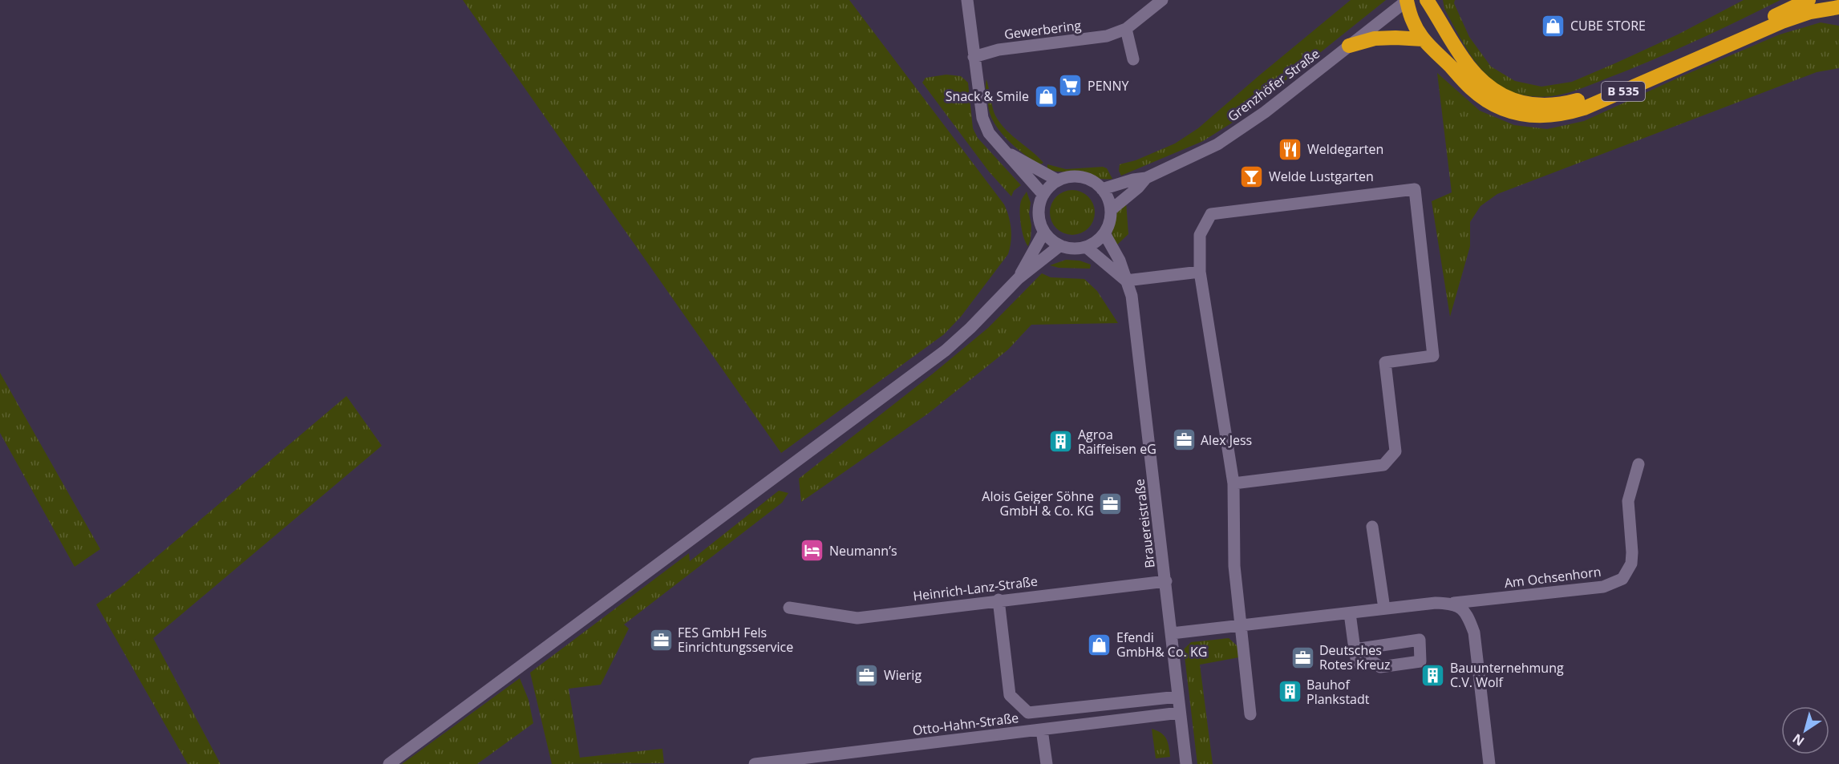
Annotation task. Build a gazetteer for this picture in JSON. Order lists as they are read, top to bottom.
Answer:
{
  "streets": {
    "highway": ["B 535"],
    "street": [
      "Gewerbering",
      "Grenzhöfer Straße",
      "Brauereistraße",
      "Am Ochsenhorn",
      "Heinrich-Lanz-Straße",
      "Otto-Hahn-Straße"
    ]
  },
  "crossings": [
    ["Grenzhöfer Straße", "B 535"],
    ["Grenzhöfer Straße", "Brauereistraße"],
    ["Brauereistraße", "Am Ochsenhorn"],
    ["Brauereistraße", "Heinrich-Lanz-Straße"],
    ["Brauereistraße", "Otto-Hahn-Straße"]
  ],
  "places": {
    "shop": ["CUBE STORE", "Snack & Smile", "Efendi GmbH& Co. KG"],
    "supermarket": ["PENNY"],
    "restaurant": ["Weldegarten"],
    "bar": ["Welde Lustgarten"],
    "office": [
      "Alex Jess",
      "Alois Geiger Söhne GmbH & Co. KG",
      "FES GmbH Fels Einrichtungsservice",
      "Deutsches Rotes Kreuz",
      "Wierig"
    ],
    "building": ["Agroa Raiffeisen eG", "Bauunternehmung C.V. Wolf", "Bauhof Plankstadt"],
    "hotel": ["Neumann’s"]
  },
  "north": "bottom left"
}
